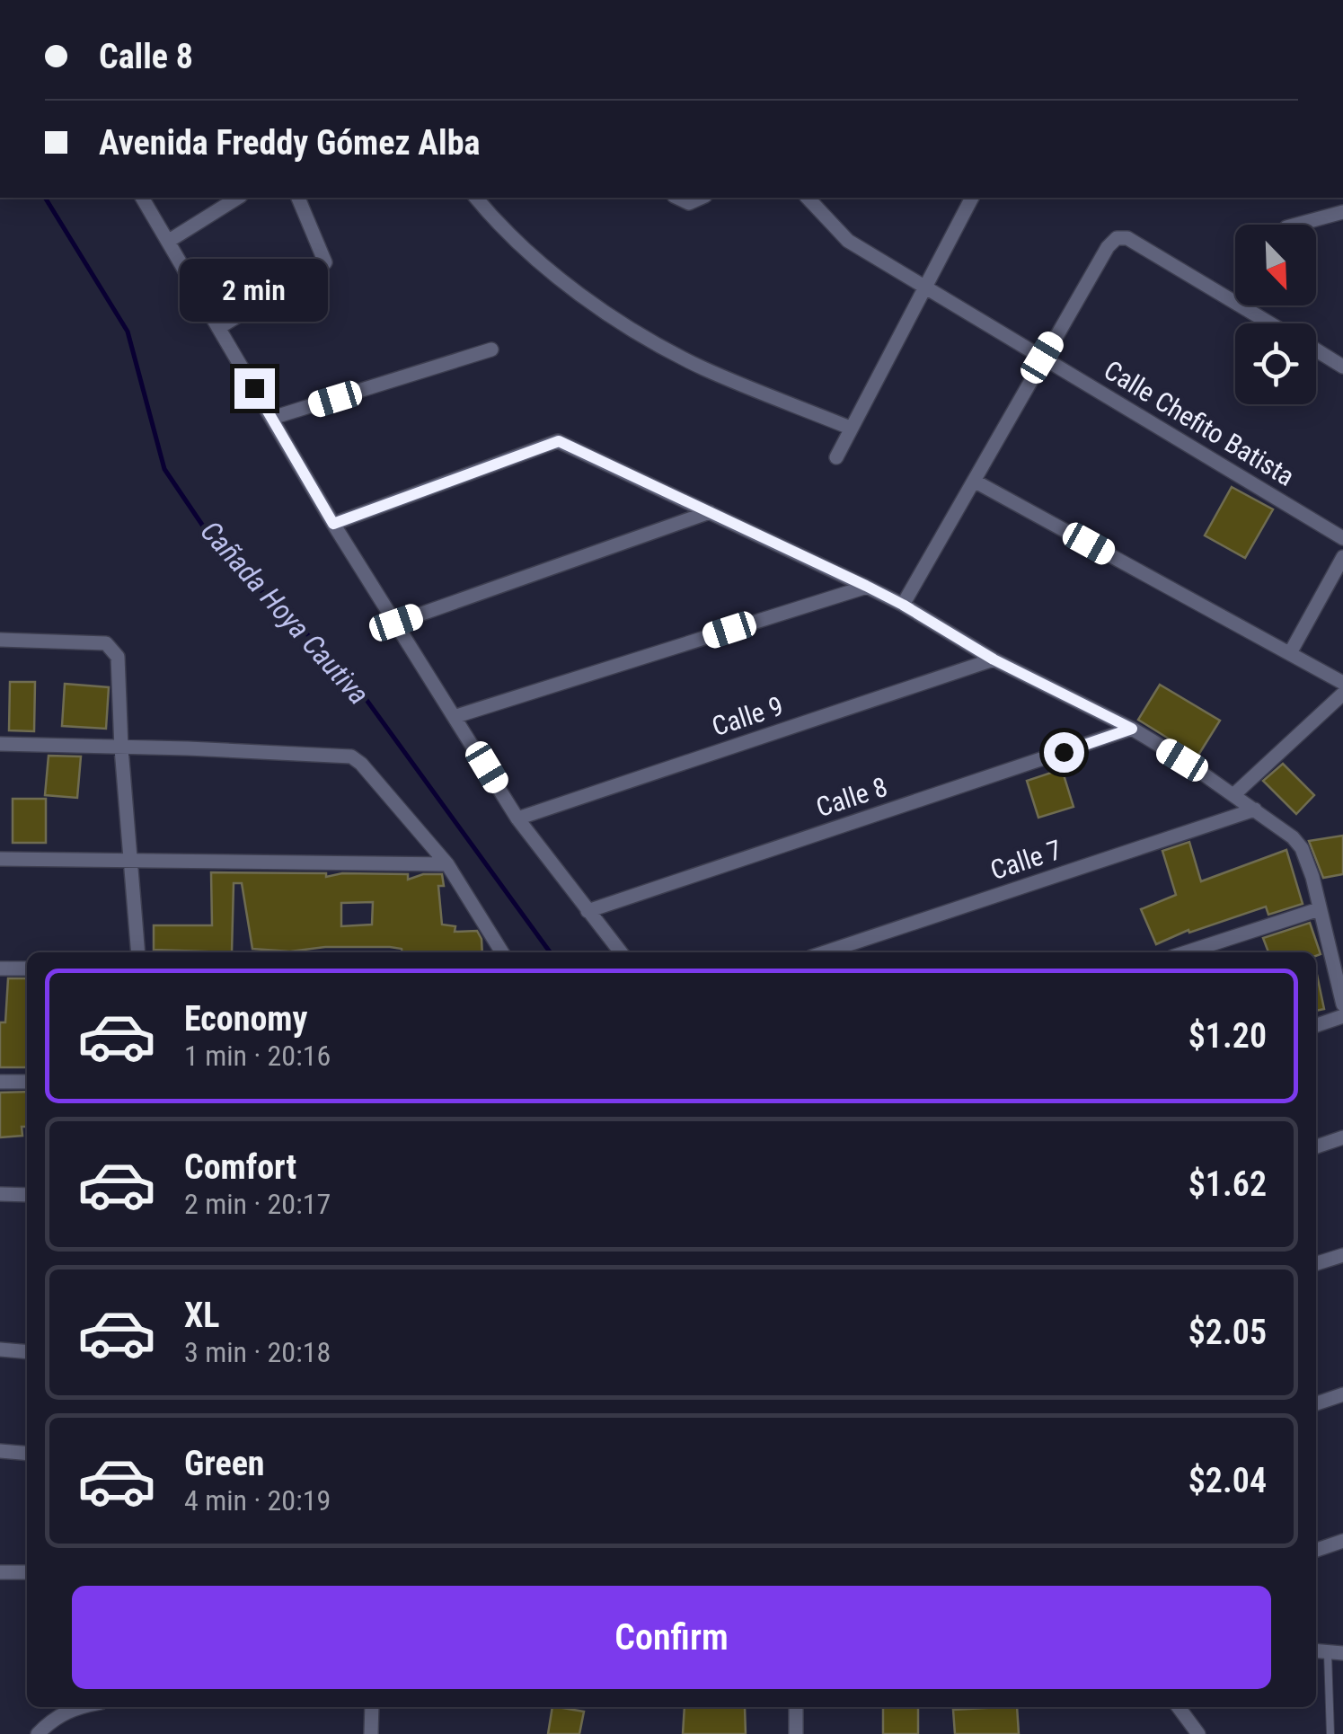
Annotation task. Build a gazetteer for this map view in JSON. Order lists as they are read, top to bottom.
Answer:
{
  "streets": {
    "street": [
      "Calle Chefito Batista",
      "Calle 9",
      "Calle 8",
      "Calle 7"
    ]
  },
  "water": ["Cañada Hoya Cautiva"],
  "north": "bottom right",
  "page": {
    "banner": ["Calle 8", "Avenida Freddy Gómez Alba"],
    "bubble": "2 min",
    "list": [
      {
        "name": "Economy",
        "note": "1 min · 20:16",
        "value": "$1.20"
      },
      {
        "name": "Comfort",
        "note": "2 min · 20:17",
        "value": "$1.62"
      },
      {
        "name": "XL",
        "note": "3 min · 20:18",
        "value": "$2.05"
      },
      {
        "name": "Green",
        "note": "4 min · 20:19",
        "value": "$2.04"
      }
    ],
    "buttons": "Confirm"
  }
}
